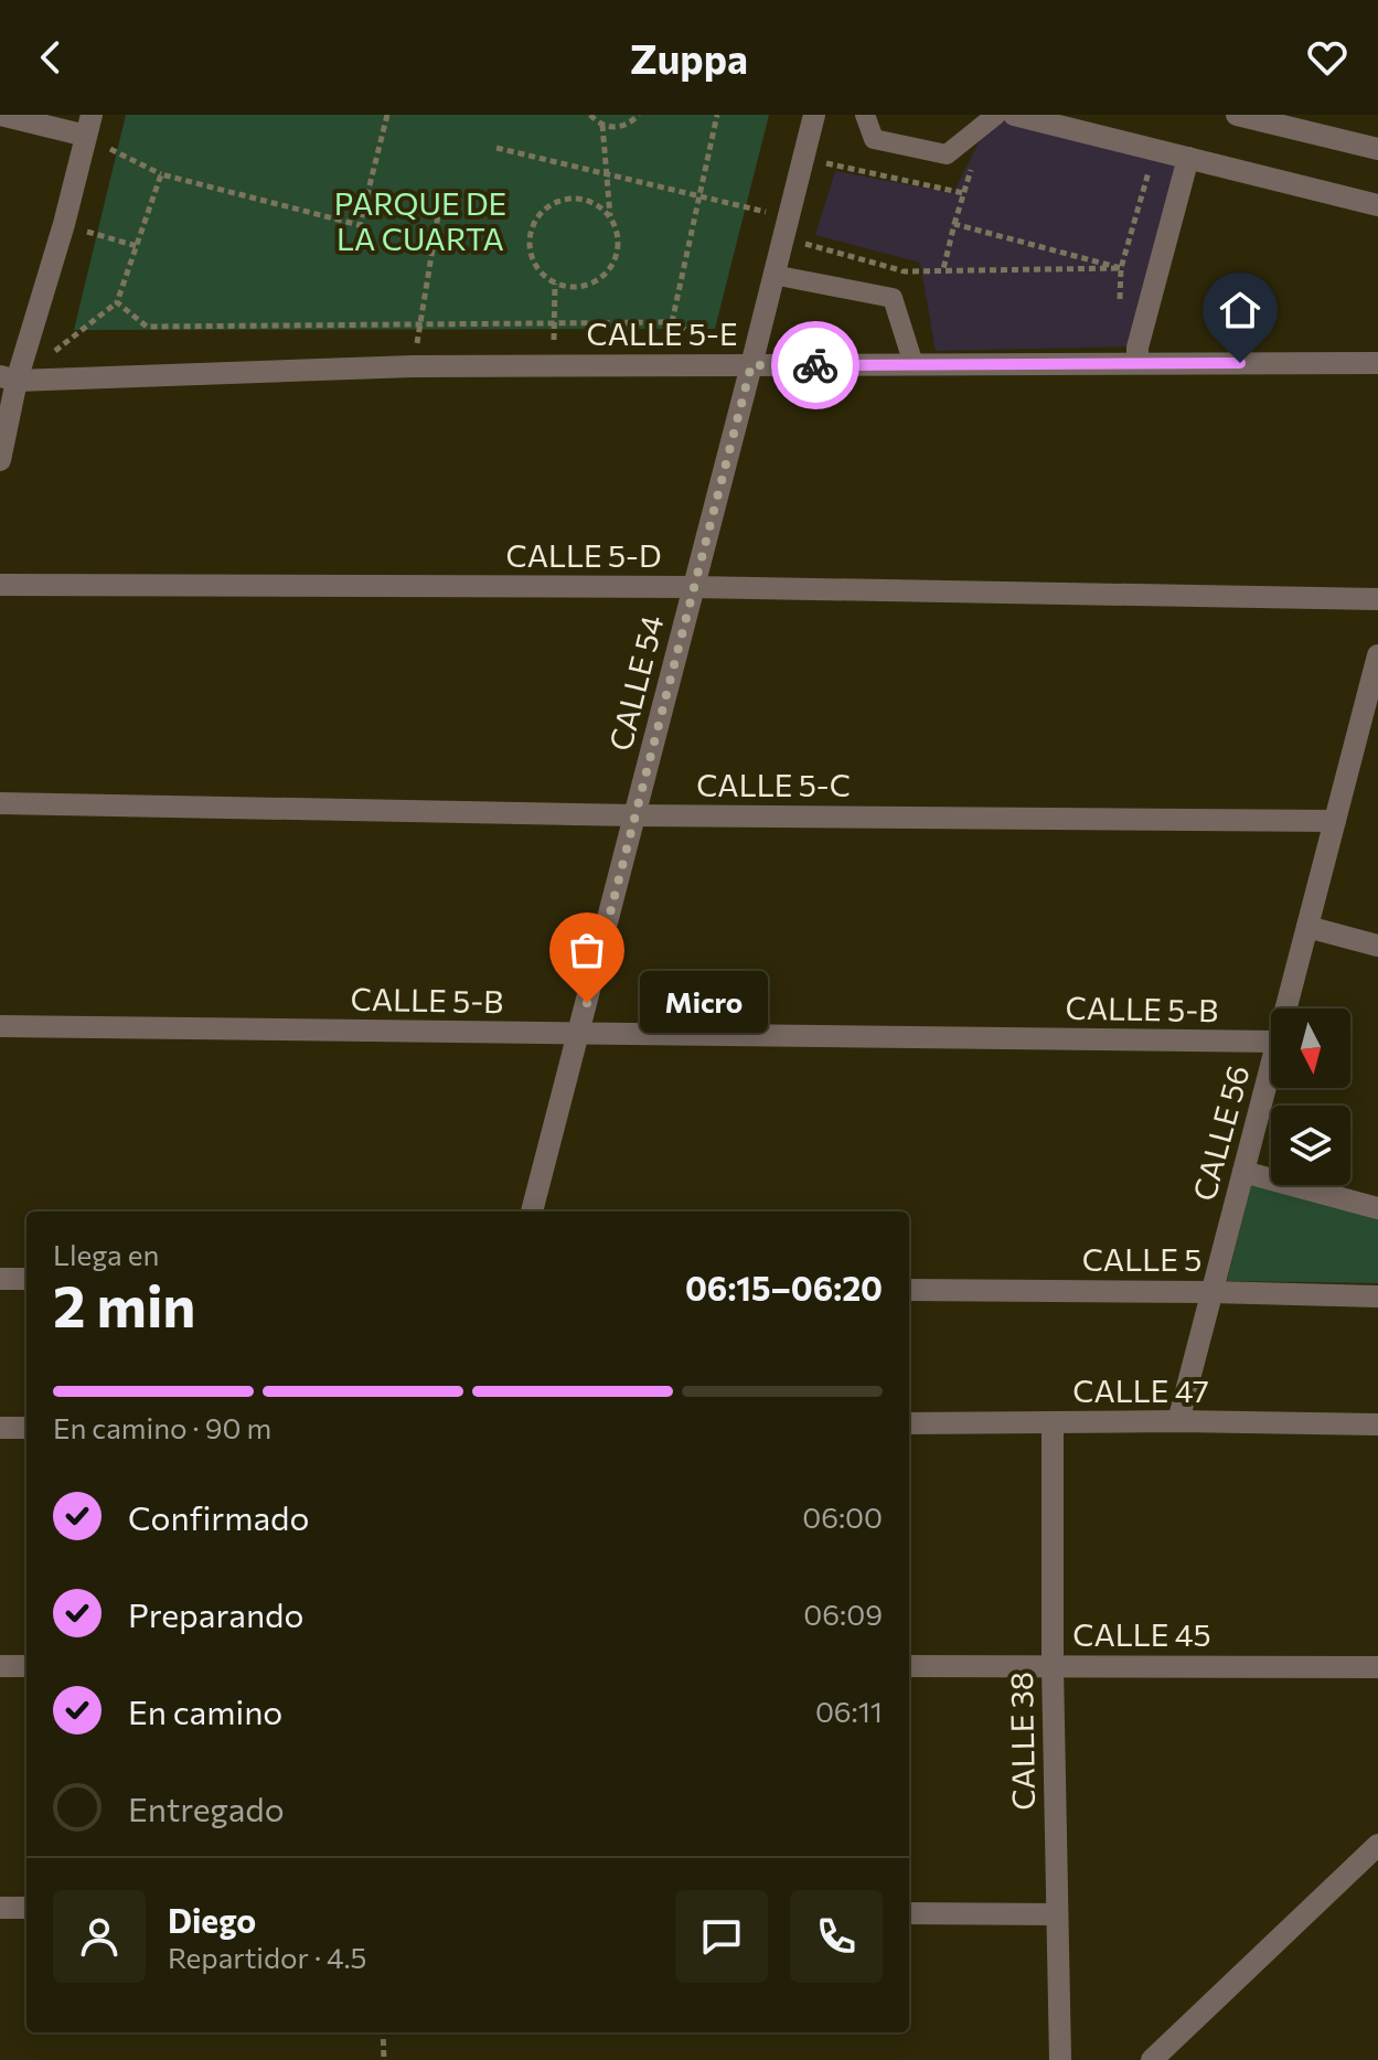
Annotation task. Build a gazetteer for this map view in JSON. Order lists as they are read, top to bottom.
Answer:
{
  "streets": {
    "street": [
      "CALLE 5-E",
      "CALLE 5-D",
      "CALLE 54",
      "CALLE 5-C",
      "CALLE 5-B",
      "CALLE 56",
      "CALLE 5",
      "CALLE 47",
      "CALLE 45",
      "CALLE 38"
    ]
  },
  "crossings": [
    ["CALLE 5-E", "CALLE 54"],
    ["CALLE 5-D", "CALLE 54"],
    ["CALLE 54", "CALLE 5-C"],
    ["CALLE 54", "CALLE 5-B"],
    ["CALLE 5-C", "CALLE 56"],
    ["CALLE 56", "CALLE 5"],
    ["CALLE 56", "CALLE 47"],
    ["CALLE 47", "CALLE 38"],
    ["CALLE 45", "CALLE 38"]
  ],
  "parks": ["PARQUE DE LA CUARTA"],
  "places": ["Micro"],
  "north": "bottom",
  "page": {
    "header": "Zuppa",
    "bubble": "Micro",
    "heading": ["2 min", "Llega en", "06:15–06:20"],
    "panel": ["Diego", "Repartidor · 4.5"],
    "bar": "En camino · 90 m",
    "list": [
      ["Confirmado", "06:00"],
      ["Preparando", "06:09"],
      ["En camino", "06:11"],
      "Entregado"
    ]
  }
}
